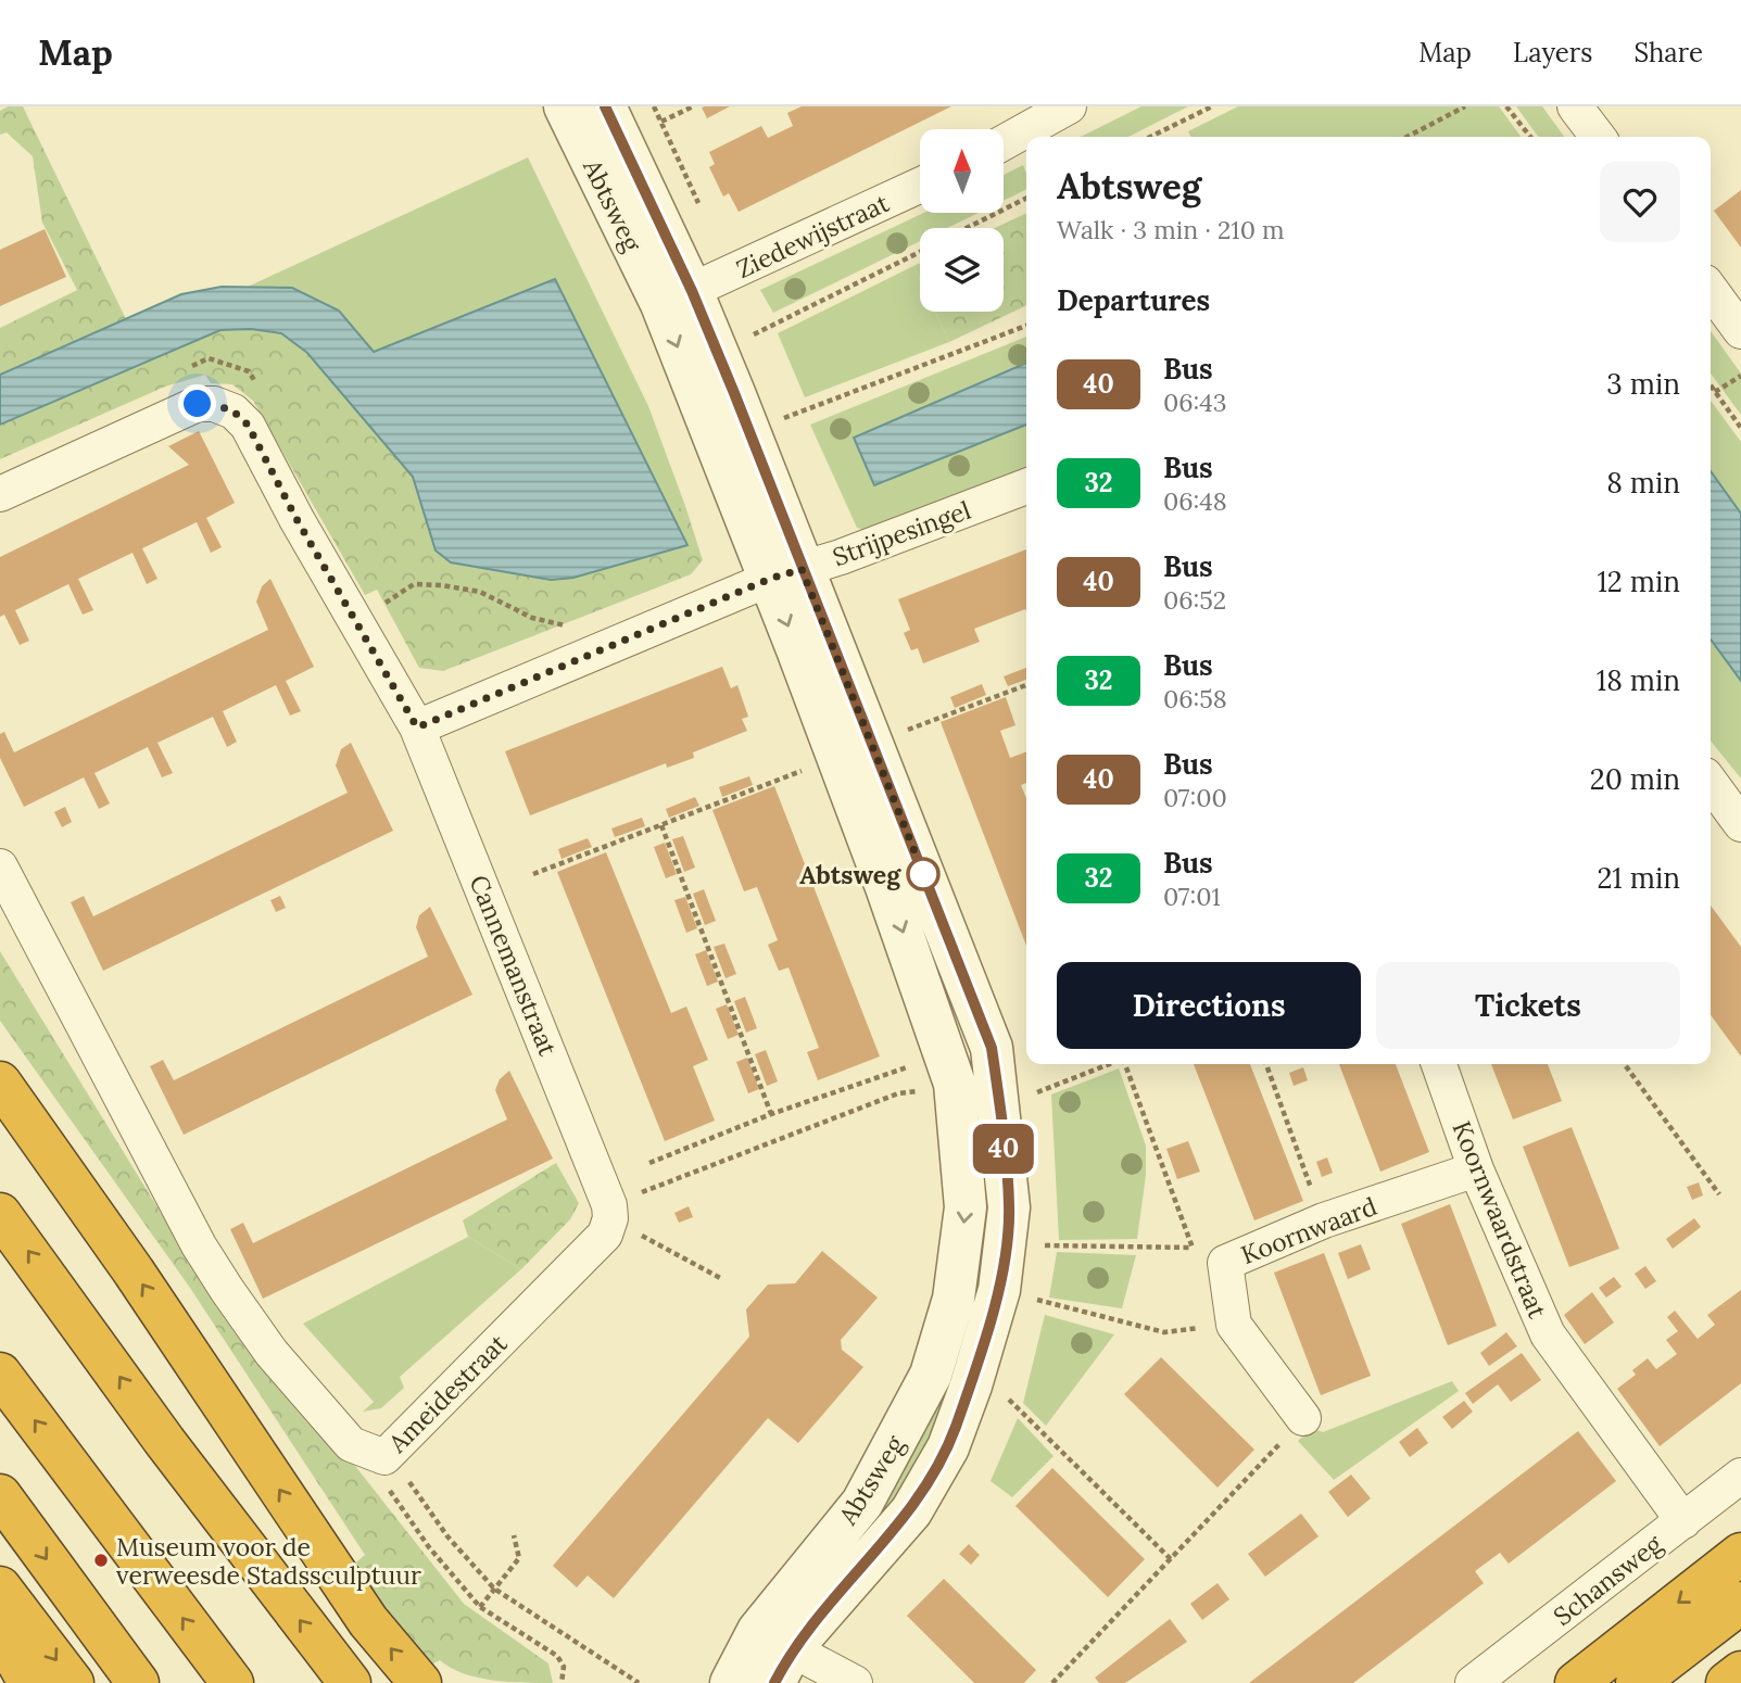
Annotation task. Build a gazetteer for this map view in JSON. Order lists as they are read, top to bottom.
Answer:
{
  "streets": {
    "street": [
      "Abtsweg",
      "Ziedewijstraat",
      "Strijpesingel",
      "Cannemanstraat",
      "Koornwaardstraat",
      "Koornwaard",
      "Ameidestraat",
      "Schansweg"
    ]
  },
  "crossings": [
    ["Abtsweg", "Ziedewijstraat"],
    ["Abtsweg", "Strijpesingel"],
    ["Strijpesingel", "Cannemanstraat"],
    ["Cannemanstraat", "Ameidestraat"],
    ["Koornwaardstraat", "Koornwaard"],
    ["Koornwaardstraat", "Schansweg"]
  ],
  "places": ["Abtsweg", "Museum voor de verweesde Stadssculptuur"],
  "lines": ["bus line 40"],
  "north": "top",
  "page": {
    "header": "Map",
    "nav": ["Map", "Layers", "Share"],
    "on_map": "40",
    "heading": [
      ["Abtsweg", "Walk · 3 min · 210 m"],
      "Departures"
    ],
    "list": [
      {
        "mark": "40",
        "name": "Bus",
        "note": "06:43",
        "value": "3 min"
      },
      {
        "mark": "32",
        "name": "Bus",
        "note": "06:48",
        "value": "8 min"
      },
      {
        "mark": "40",
        "name": "Bus",
        "note": "06:52",
        "value": "12 min"
      },
      {
        "mark": "32",
        "name": "Bus",
        "note": "06:58",
        "value": "18 min"
      },
      {
        "mark": "40",
        "name": "Bus",
        "note": "07:00",
        "value": "20 min"
      },
      {
        "mark": "32",
        "name": "Bus",
        "note": "07:01",
        "value": "21 min"
      }
    ],
    "buttons": ["Directions", "Tickets"]
  }
}
